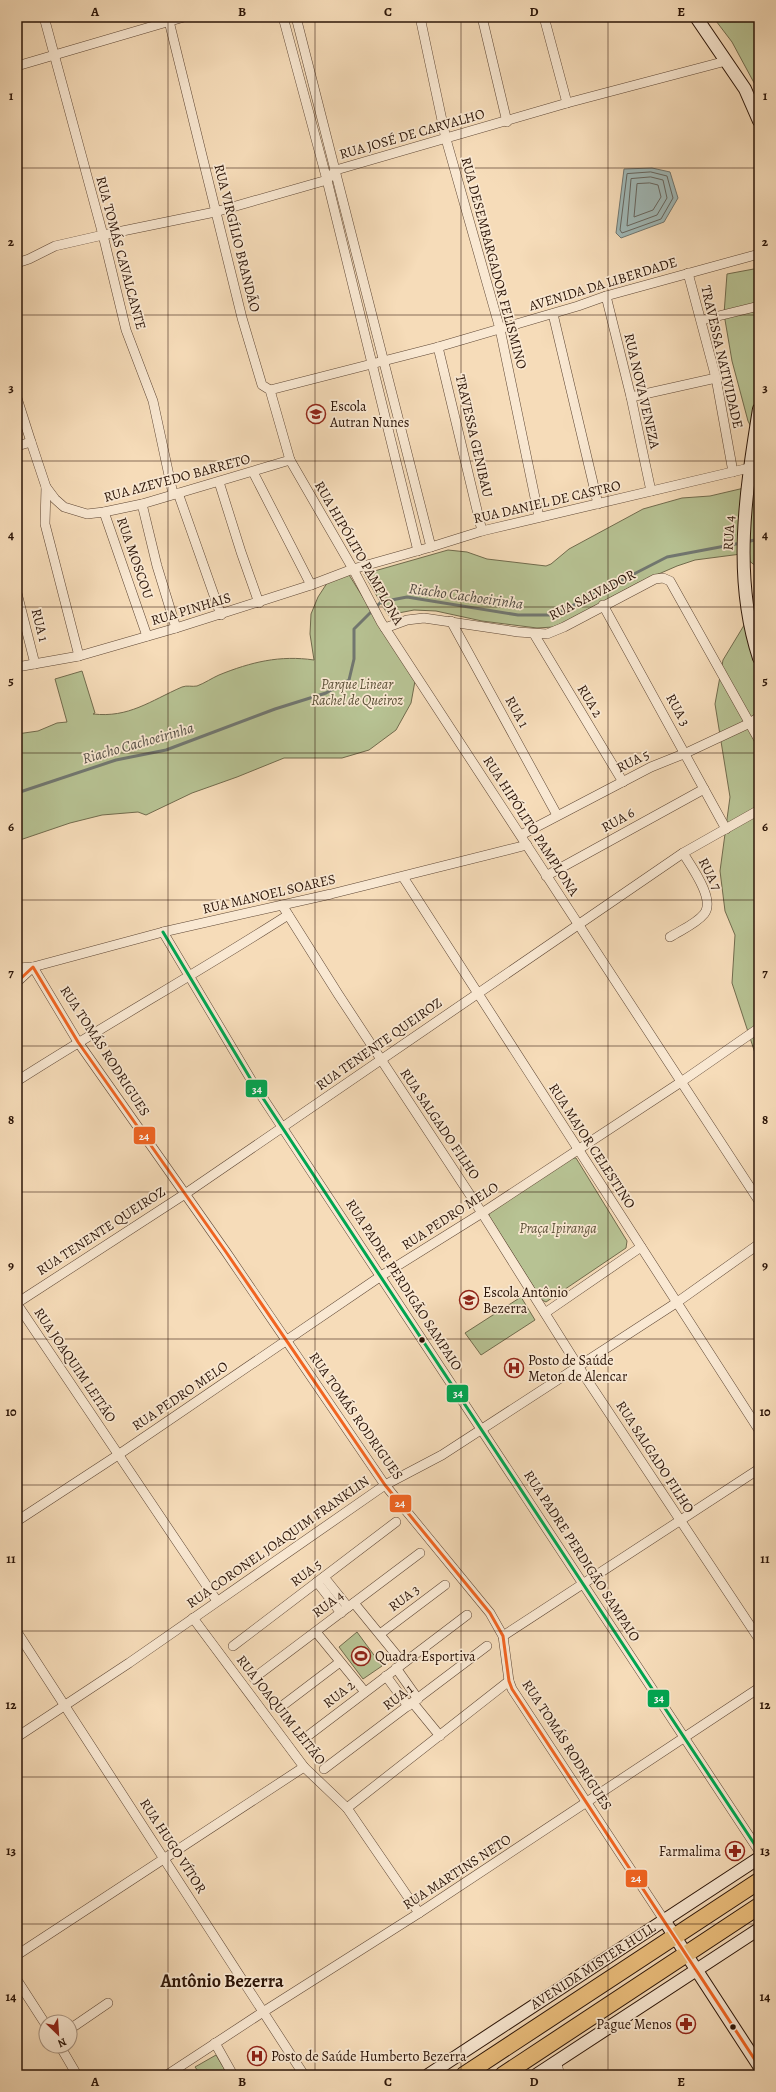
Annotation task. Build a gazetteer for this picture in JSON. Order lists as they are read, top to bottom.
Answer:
{
  "streets": {
    "highway": ["AVENIDA MISTER HULL"],
    "main road": ["RUA 4", "RUA TOMÁS RODRIGUES"],
    "street": [
      "RUA JOSÉ DE CARVALHO",
      "RUA VIRGÍLIO BRANDÃO",
      "RUA TOMÁS CAVALCANTE",
      "RUA DESEMBARGADOR FELISMINO",
      "AVENIDA DA LIBERDADE",
      "TRAVESSA NATIVIDADE",
      "RUA NOVA VENEZA",
      "TRAVESSA GENIBAU",
      "RUA AZEVEDO BARRETO",
      "RUA DANIEL DE CASTRO",
      "RUA HIPÓLITO PAMPLONA",
      "RUA MOSCOU",
      "RUA SALVADOR",
      "RUA PINHAIS",
      "RUA 1",
      "RUA 2",
      "RUA 3",
      "RUA 5",
      "RUA 6",
      "RUA 7",
      "RUA MANOEL SOARES",
      "RUA TENENTE QUEIROZ",
      "RUA SALGADO FILHO",
      "RUA MAJOR CELESTINO",
      "RUA PEDRO MELO",
      "RUA PADRE PERDIGÃO SAMPAIO",
      "RUA JOAQUIM LEITÃO",
      "RUA CORONEL JOAQUIM FRANKLIN",
      "RUA HUGO VÍTOR",
      "RUA MARTINS NETO"
    ]
  },
  "crossings": [
    ["RUA JOSÉ DE CARVALHO", "RUA DESEMBARGADOR FELISMINO"],
    ["RUA VIRGÍLIO BRANDÃO", "AVENIDA DA LIBERDADE"],
    ["RUA VIRGÍLIO BRANDÃO", "RUA AZEVEDO BARRETO"],
    ["RUA VIRGÍLIO BRANDÃO", "RUA HIPÓLITO PAMPLONA"],
    ["RUA TOMÁS CAVALCANTE", "RUA AZEVEDO BARRETO"],
    ["RUA TOMÁS CAVALCANTE", "RUA PINHAIS"],
    ["RUA DESEMBARGADOR FELISMINO", "AVENIDA DA LIBERDADE"],
    ["RUA DESEMBARGADOR FELISMINO", "RUA DANIEL DE CASTRO"],
    ["AVENIDA DA LIBERDADE", "TRAVESSA NATIVIDADE"],
    ["AVENIDA DA LIBERDADE", "RUA NOVA VENEZA"],
    ["AVENIDA DA LIBERDADE", "TRAVESSA GENIBAU"],
    ["TRAVESSA NATIVIDADE", "RUA DANIEL DE CASTRO"],
    ["RUA NOVA VENEZA", "RUA DANIEL DE CASTRO"],
    ["TRAVESSA GENIBAU", "RUA DANIEL DE CASTRO"],
    ["RUA AZEVEDO BARRETO", "RUA HIPÓLITO PAMPLONA"],
    ["RUA AZEVEDO BARRETO", "RUA MOSCOU"],
    ["RUA DANIEL DE CASTRO", "RUA 4"],
    ["RUA DANIEL DE CASTRO", "RUA HIPÓLITO PAMPLONA"],
    ["RUA DANIEL DE CASTRO", "RUA PINHAIS"],
    ["RUA HIPÓLITO PAMPLONA", "RUA SALVADOR"],
    ["RUA HIPÓLITO PAMPLONA", "RUA PINHAIS"],
    ["RUA HIPÓLITO PAMPLONA", "RUA 5"],
    ["RUA HIPÓLITO PAMPLONA", "RUA 6"],
    ["RUA HIPÓLITO PAMPLONA", "RUA MANOEL SOARES"],
    ["RUA HIPÓLITO PAMPLONA", "RUA TENENTE QUEIROZ"],
    ["RUA HIPÓLITO PAMPLONA", "RUA PEDRO MELO"],
    ["RUA MOSCOU", "RUA PINHAIS"],
    ["RUA SALVADOR", "RUA 1"],
    ["RUA SALVADOR", "RUA 2"],
    ["RUA SALVADOR", "RUA 3"],
    ["RUA SALVADOR", "RUA 5"],
    ["RUA PINHAIS", "RUA 1"],
    ["RUA 1", "RUA 5"],
    ["RUA 2", "RUA 5"],
    ["RUA 3", "RUA 5"],
    ["RUA 3", "RUA 6"],
    ["RUA 3", "RUA TENENTE QUEIROZ"],
    ["RUA 7", "RUA TENENTE QUEIROZ"],
    ["RUA MANOEL SOARES", "RUA TOMÁS RODRIGUES"],
    ["RUA MANOEL SOARES", "RUA SALGADO FILHO"],
    ["RUA MANOEL SOARES", "RUA MAJOR CELESTINO"],
    ["RUA MANOEL SOARES", "RUA PADRE PERDIGÃO SAMPAIO"],
    ["RUA TENENTE QUEIROZ", "RUA TOMÁS RODRIGUES"],
    ["RUA TENENTE QUEIROZ", "RUA SALGADO FILHO"],
    ["RUA TENENTE QUEIROZ", "RUA MAJOR CELESTINO"],
    ["RUA TENENTE QUEIROZ", "RUA PADRE PERDIGÃO SAMPAIO"],
    ["RUA TENENTE QUEIROZ", "RUA JOAQUIM LEITÃO"],
    ["RUA TOMÁS RODRIGUES", "RUA PEDRO MELO"],
    ["RUA TOMÁS RODRIGUES", "RUA CORONEL JOAQUIM FRANKLIN"],
    ["RUA TOMÁS RODRIGUES", "RUA MARTINS NETO"],
    ["RUA TOMÁS RODRIGUES", "AVENIDA MISTER HULL"],
    ["RUA SALGADO FILHO", "RUA PEDRO MELO"],
    ["RUA SALGADO FILHO", "RUA CORONEL JOAQUIM FRANKLIN"],
    ["RUA MAJOR CELESTINO", "RUA PEDRO MELO"],
    ["RUA MAJOR CELESTINO", "RUA CORONEL JOAQUIM FRANKLIN"],
    ["RUA PEDRO MELO", "RUA PADRE PERDIGÃO SAMPAIO"],
    ["RUA PEDRO MELO", "RUA JOAQUIM LEITÃO"],
    ["RUA PADRE PERDIGÃO SAMPAIO", "RUA CORONEL JOAQUIM FRANKLIN"],
    ["RUA PADRE PERDIGÃO SAMPAIO", "RUA MARTINS NETO"],
    ["RUA JOAQUIM LEITÃO", "RUA CORONEL JOAQUIM FRANKLIN"],
    ["RUA JOAQUIM LEITÃO", "RUA MARTINS NETO"],
    ["RUA CORONEL JOAQUIM FRANKLIN", "RUA HUGO VÍTOR"],
    ["RUA HUGO VÍTOR", "RUA MARTINS NETO"]
  ],
  "districts": ["Antônio Bezerra"],
  "water": ["Riacho Cachoeirinha"],
  "parks": ["Parque Linear Rachel de Queiroz", "Praça Ipiranga"],
  "places": {
    "school or university": ["Escola Autran Nunes", "Escola Antônio Bezerra"],
    "hospital": ["Posto de Saúde Meton de Alencar", "Posto de Saúde Humberto Bezerra"],
    "sports": ["Quadra Esportiva"],
    "pharmacy": ["Farmalima", "Pague Menos"]
  },
  "lines": ["transit line 34", "transit line 24"],
  "north": "bottom right",
  "grid": {
    "columns": [
      "A",
      "B",
      "C",
      "D",
      "E"
    ],
    "rows": [
      "1",
      "2",
      "3",
      "4",
      "5",
      "6",
      "7",
      "8",
      "9",
      "10",
      "11",
      "12",
      "13",
      "14"
    ]
  }
}
